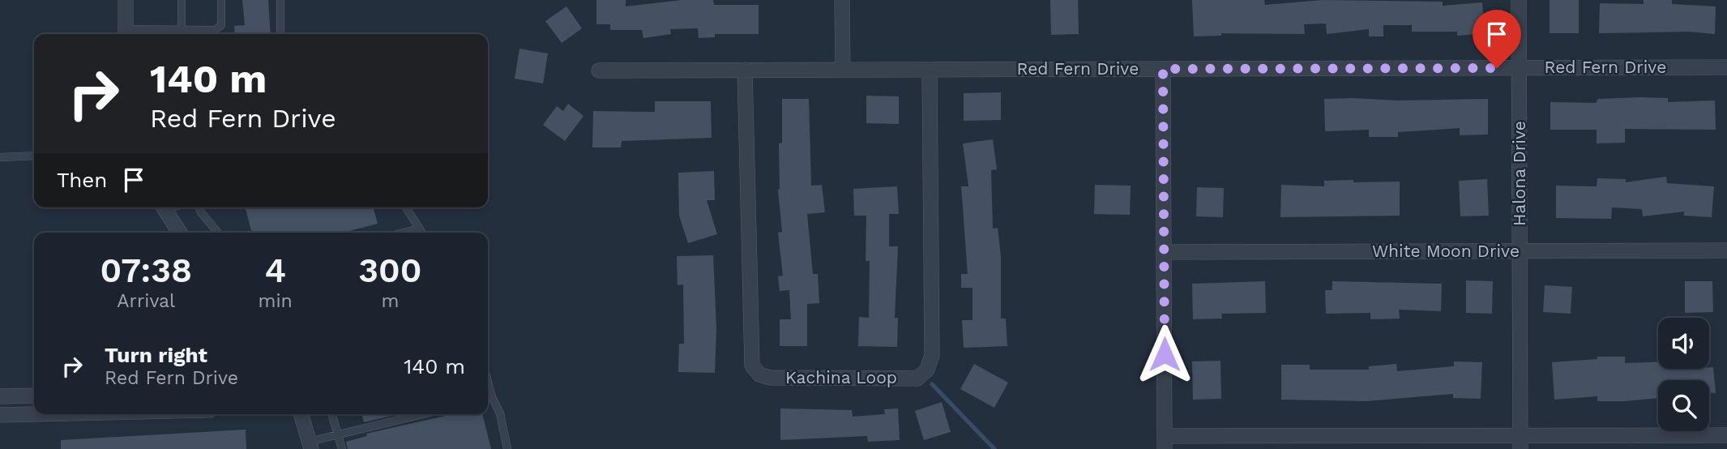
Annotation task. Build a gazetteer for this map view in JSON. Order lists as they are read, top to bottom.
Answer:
{
  "streets": {
    "street": [
      "Red Fern Drive",
      "Halona Drive",
      "White Moon Drive",
      "Kachina Loop"
    ]
  },
  "crossings": [
    ["Red Fern Drive", "Halona Drive"],
    ["Red Fern Drive", "Kachina Loop"],
    ["Halona Drive", "White Moon Drive"]
  ],
  "page": {
    "turn": ["140 m", "Red Fern Drive"],
    "then": "Then",
    "eta": [
      "07:38",
      "Arrival",
      "4",
      "min",
      "300",
      "m"
    ],
    "list": [
      {
        "name": "Turn right",
        "note": "Red Fern Drive",
        "value": "140 m"
      }
    ]
  }
}
